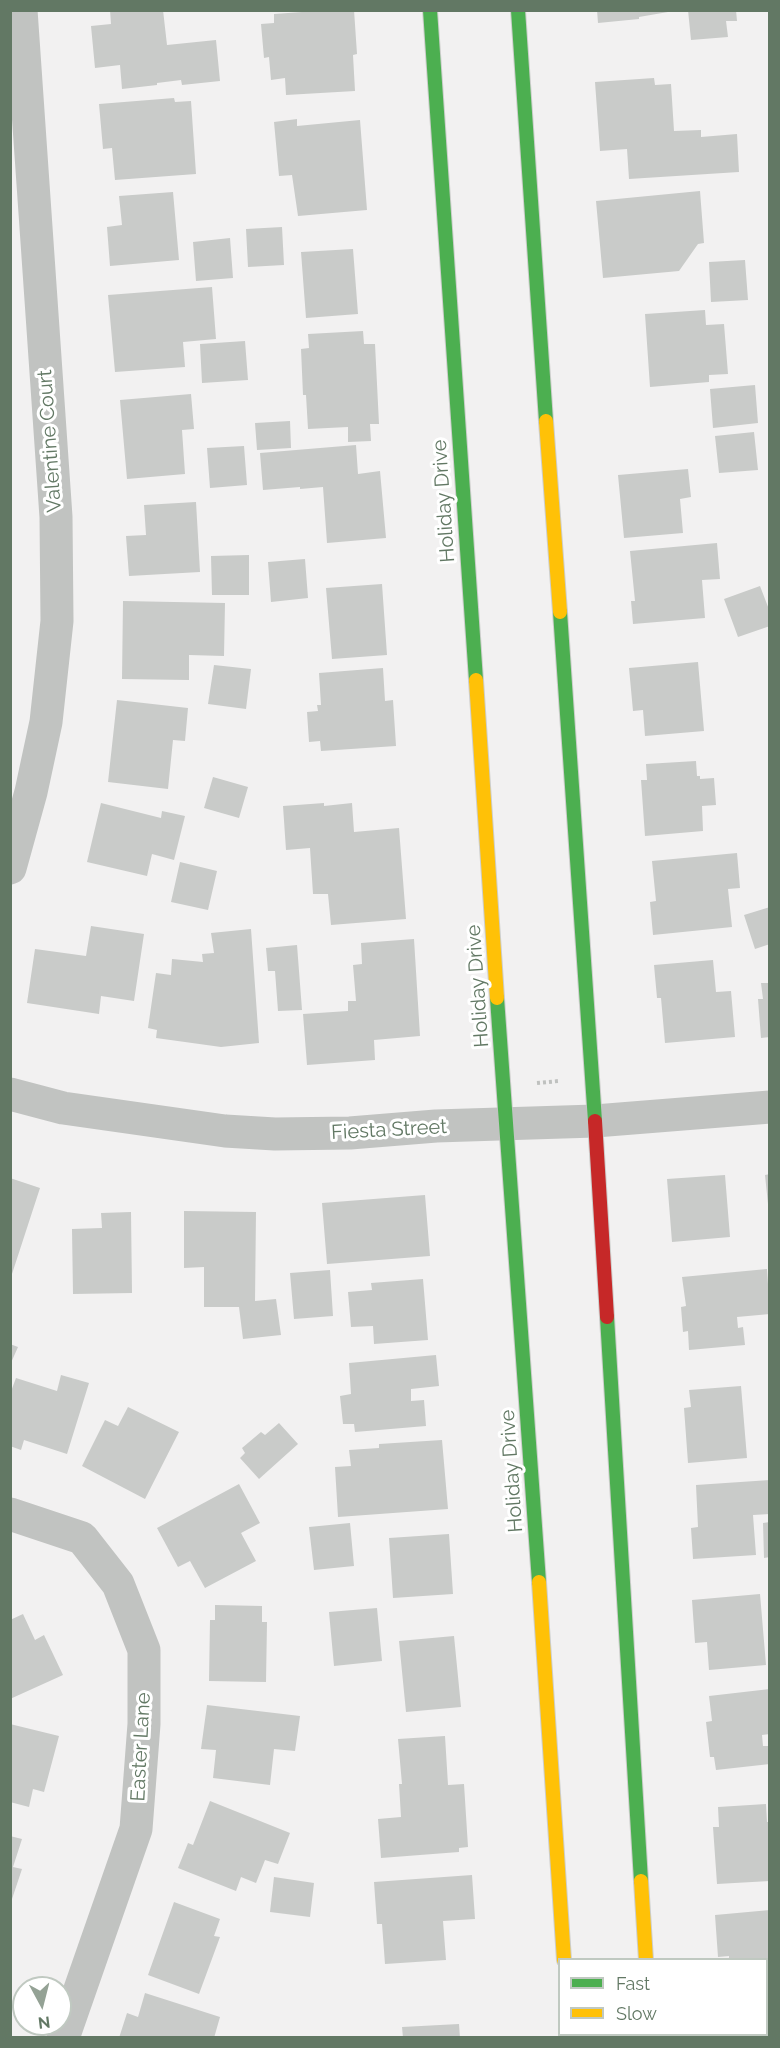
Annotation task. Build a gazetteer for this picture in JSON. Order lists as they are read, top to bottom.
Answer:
{
  "streets": {
    "street": [
      "Valentine Court",
      "Holiday Drive",
      "Fiesta Street",
      "Easter Lane"
    ]
  },
  "crossings": [
    ["Holiday Drive", "Fiesta Street"]
  ],
  "legend": ["Fast", "Slow"],
  "north": "bottom"
}
